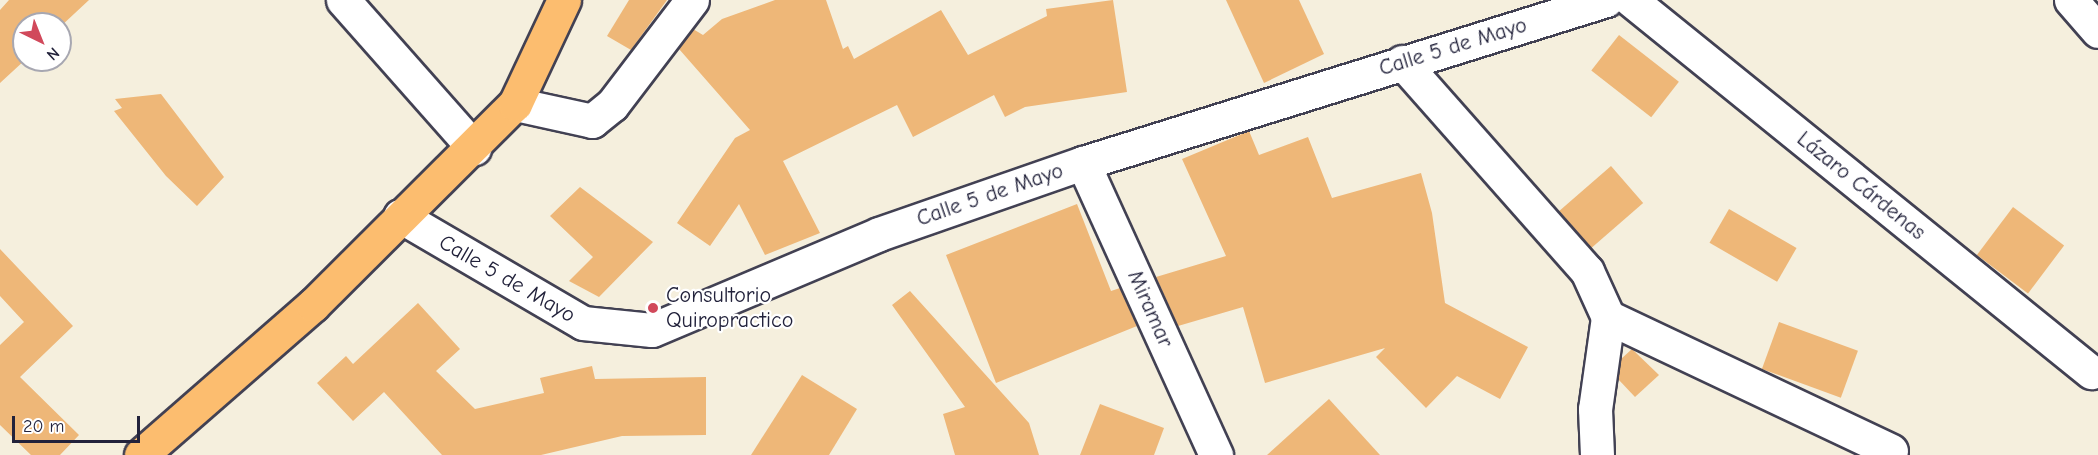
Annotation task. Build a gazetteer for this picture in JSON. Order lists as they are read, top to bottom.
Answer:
{
  "streets": {
    "street": ["Calle 5 de Mayo", "Lázaro Cárdenas", "Miramar"]
  },
  "crossings": [
    ["Calle 5 de Mayo", "Miramar"]
  ],
  "places": ["Consultorio Quiropractico"],
  "scale_bar": "20 m",
  "north": "bottom right"
}
